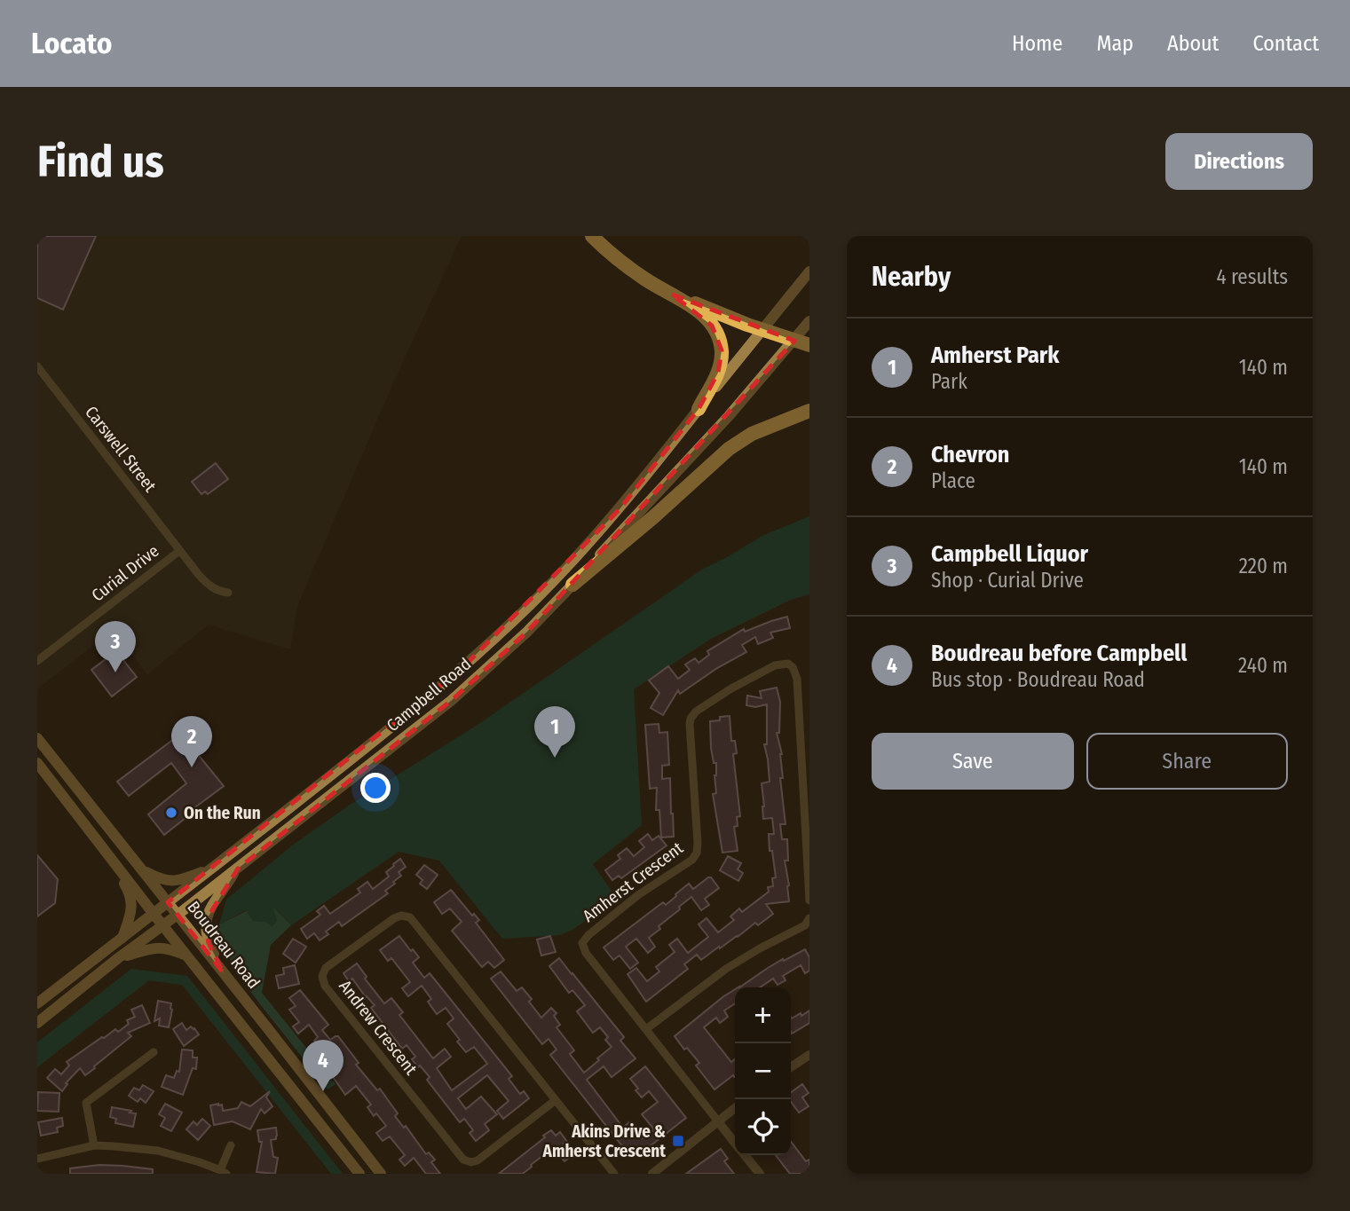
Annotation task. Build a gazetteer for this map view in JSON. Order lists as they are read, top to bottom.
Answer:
{
  "streets": {
    "main road": ["Campbell Road", "Boudreau Road"],
    "street": [
      "Carswell Street",
      "Curial Drive",
      "Amherst Crescent",
      "Andrew Crescent"
    ]
  },
  "crossings": [
    ["Carswell Street", "Curial Drive"],
    ["Campbell Road", "Boudreau Road"]
  ],
  "places": {
    "other": ["On the Run"],
    "transit": ["Akins Drive & Amherst Crescent"]
  },
  "page": {
    "header": "Locato",
    "nav": [
      "Home",
      "Map",
      "About",
      "Contact"
    ],
    "buttons": [
      "Directions",
      ["Save", "Share"]
    ],
    "title": "Find us",
    "heading": ["Nearby", "4 results"],
    "list": [
      {
        "mark": "1",
        "name": "Amherst Park",
        "note": "Park",
        "value": "140 m"
      },
      {
        "mark": "2",
        "name": "Chevron",
        "note": "Place",
        "value": "140 m"
      },
      {
        "mark": "3",
        "name": "Campbell Liquor",
        "note": "Shop · Curial Drive",
        "value": "220 m"
      },
      {
        "mark": "4",
        "name": "Boudreau before Campbell",
        "note": "Bus stop · Boudreau Road",
        "value": "240 m"
      }
    ],
    "pins": [
      "3",
      "1",
      "2",
      "4"
    ],
    "map_buttons": ["+", "−"]
  }
}
